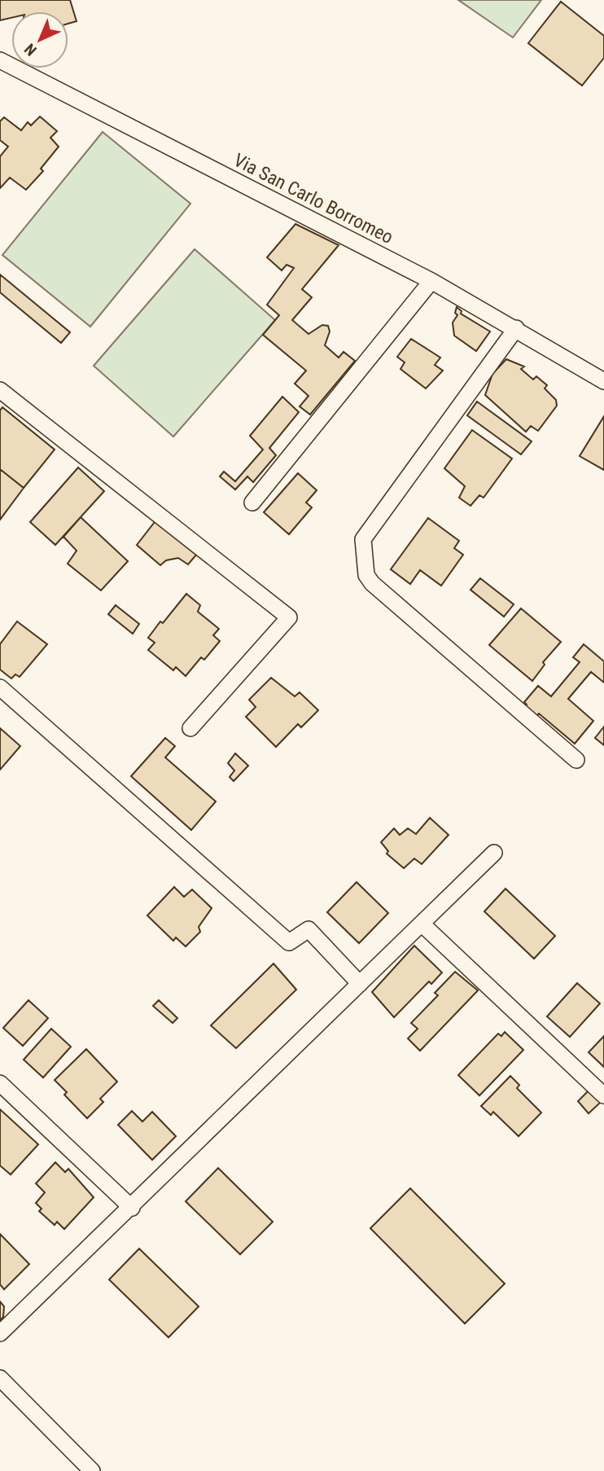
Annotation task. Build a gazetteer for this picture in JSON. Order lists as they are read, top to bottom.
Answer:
{
  "streets": {
    "street": ["Via San Carlo Borromeo"]
  },
  "north": "bottom left"
}
